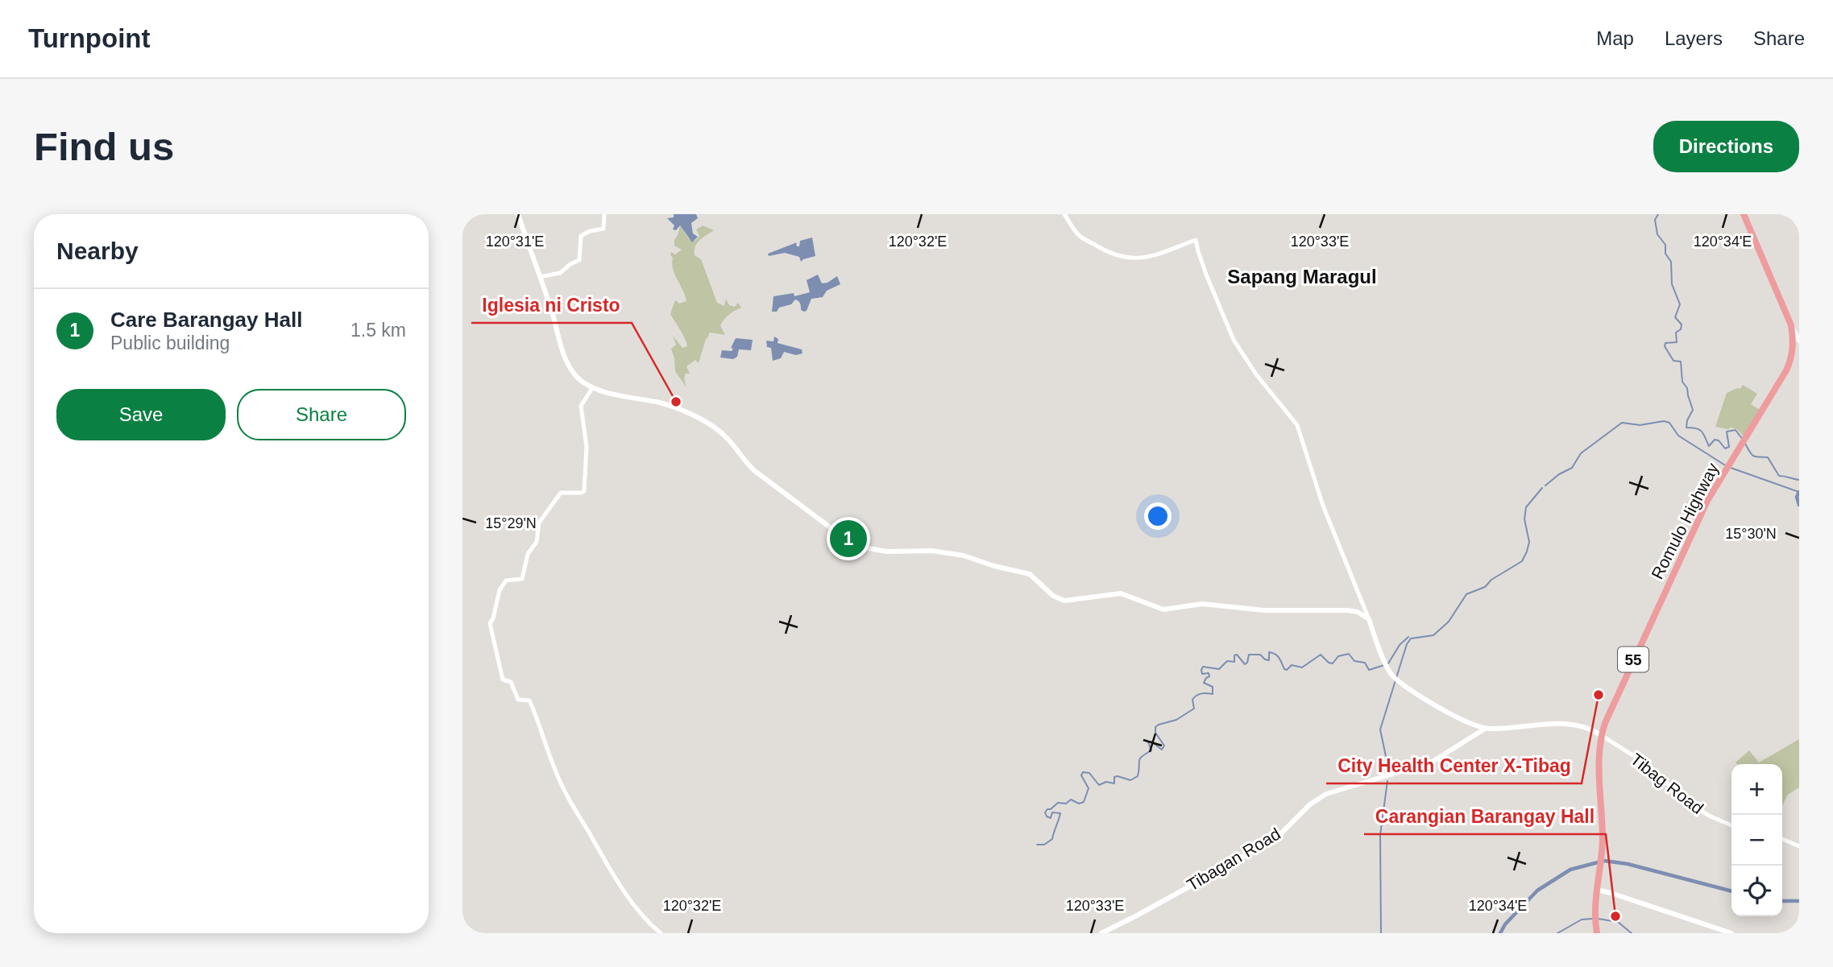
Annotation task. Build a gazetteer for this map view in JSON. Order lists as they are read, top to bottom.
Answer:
{
  "streets": {
    "highway": ["Romulo Highway", "55"],
    "main road": ["Tibagan Road"],
    "street": ["Tibag Road"]
  },
  "crossings": [
    ["Romulo Highway", "55"],
    ["Romulo Highway", "Tibag Road"]
  ],
  "districts": ["Sapang Maragul"],
  "places": ["Iglesia ni Cristo", "City Health Center X-Tibag", "Carangian Barangay Hall"],
  "page": {
    "header": "Turnpoint",
    "nav": ["Map", "Layers", "Share"],
    "buttons": [
      "Directions",
      ["Save", "Share"]
    ],
    "title": "Find us",
    "heading": "Nearby",
    "list": [
      {
        "mark": "1",
        "name": "Care Barangay Hall",
        "note": "Public building",
        "value": "1.5 km"
      }
    ],
    "pins": "1",
    "map_buttons": ["+", "−"]
  },
  "coordinates": [
    "120°31'E",
    "120°32'E",
    "120°33'E",
    "120°34'E",
    "15°29'N",
    "15°30'N"
  ]
}
